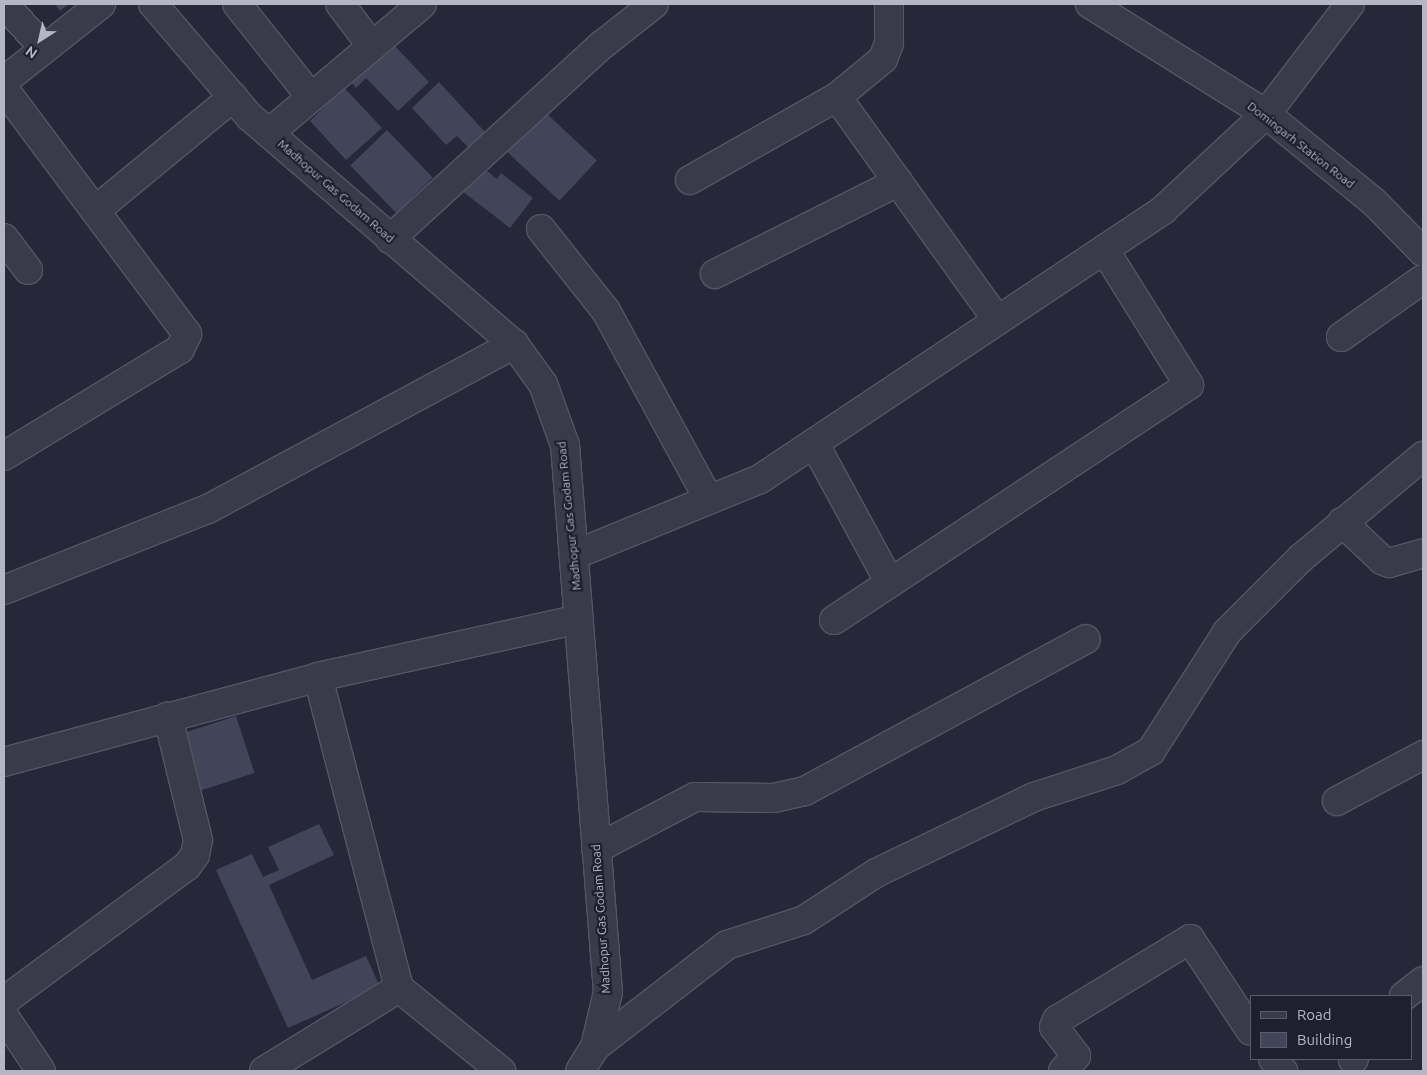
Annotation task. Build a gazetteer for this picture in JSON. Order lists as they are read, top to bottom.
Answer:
{
  "streets": {
    "street": ["Domingarh Station Road", "Madhopur Gas Godam Road"]
  },
  "legend": ["Road", "Building"],
  "north": "bottom left"
}
